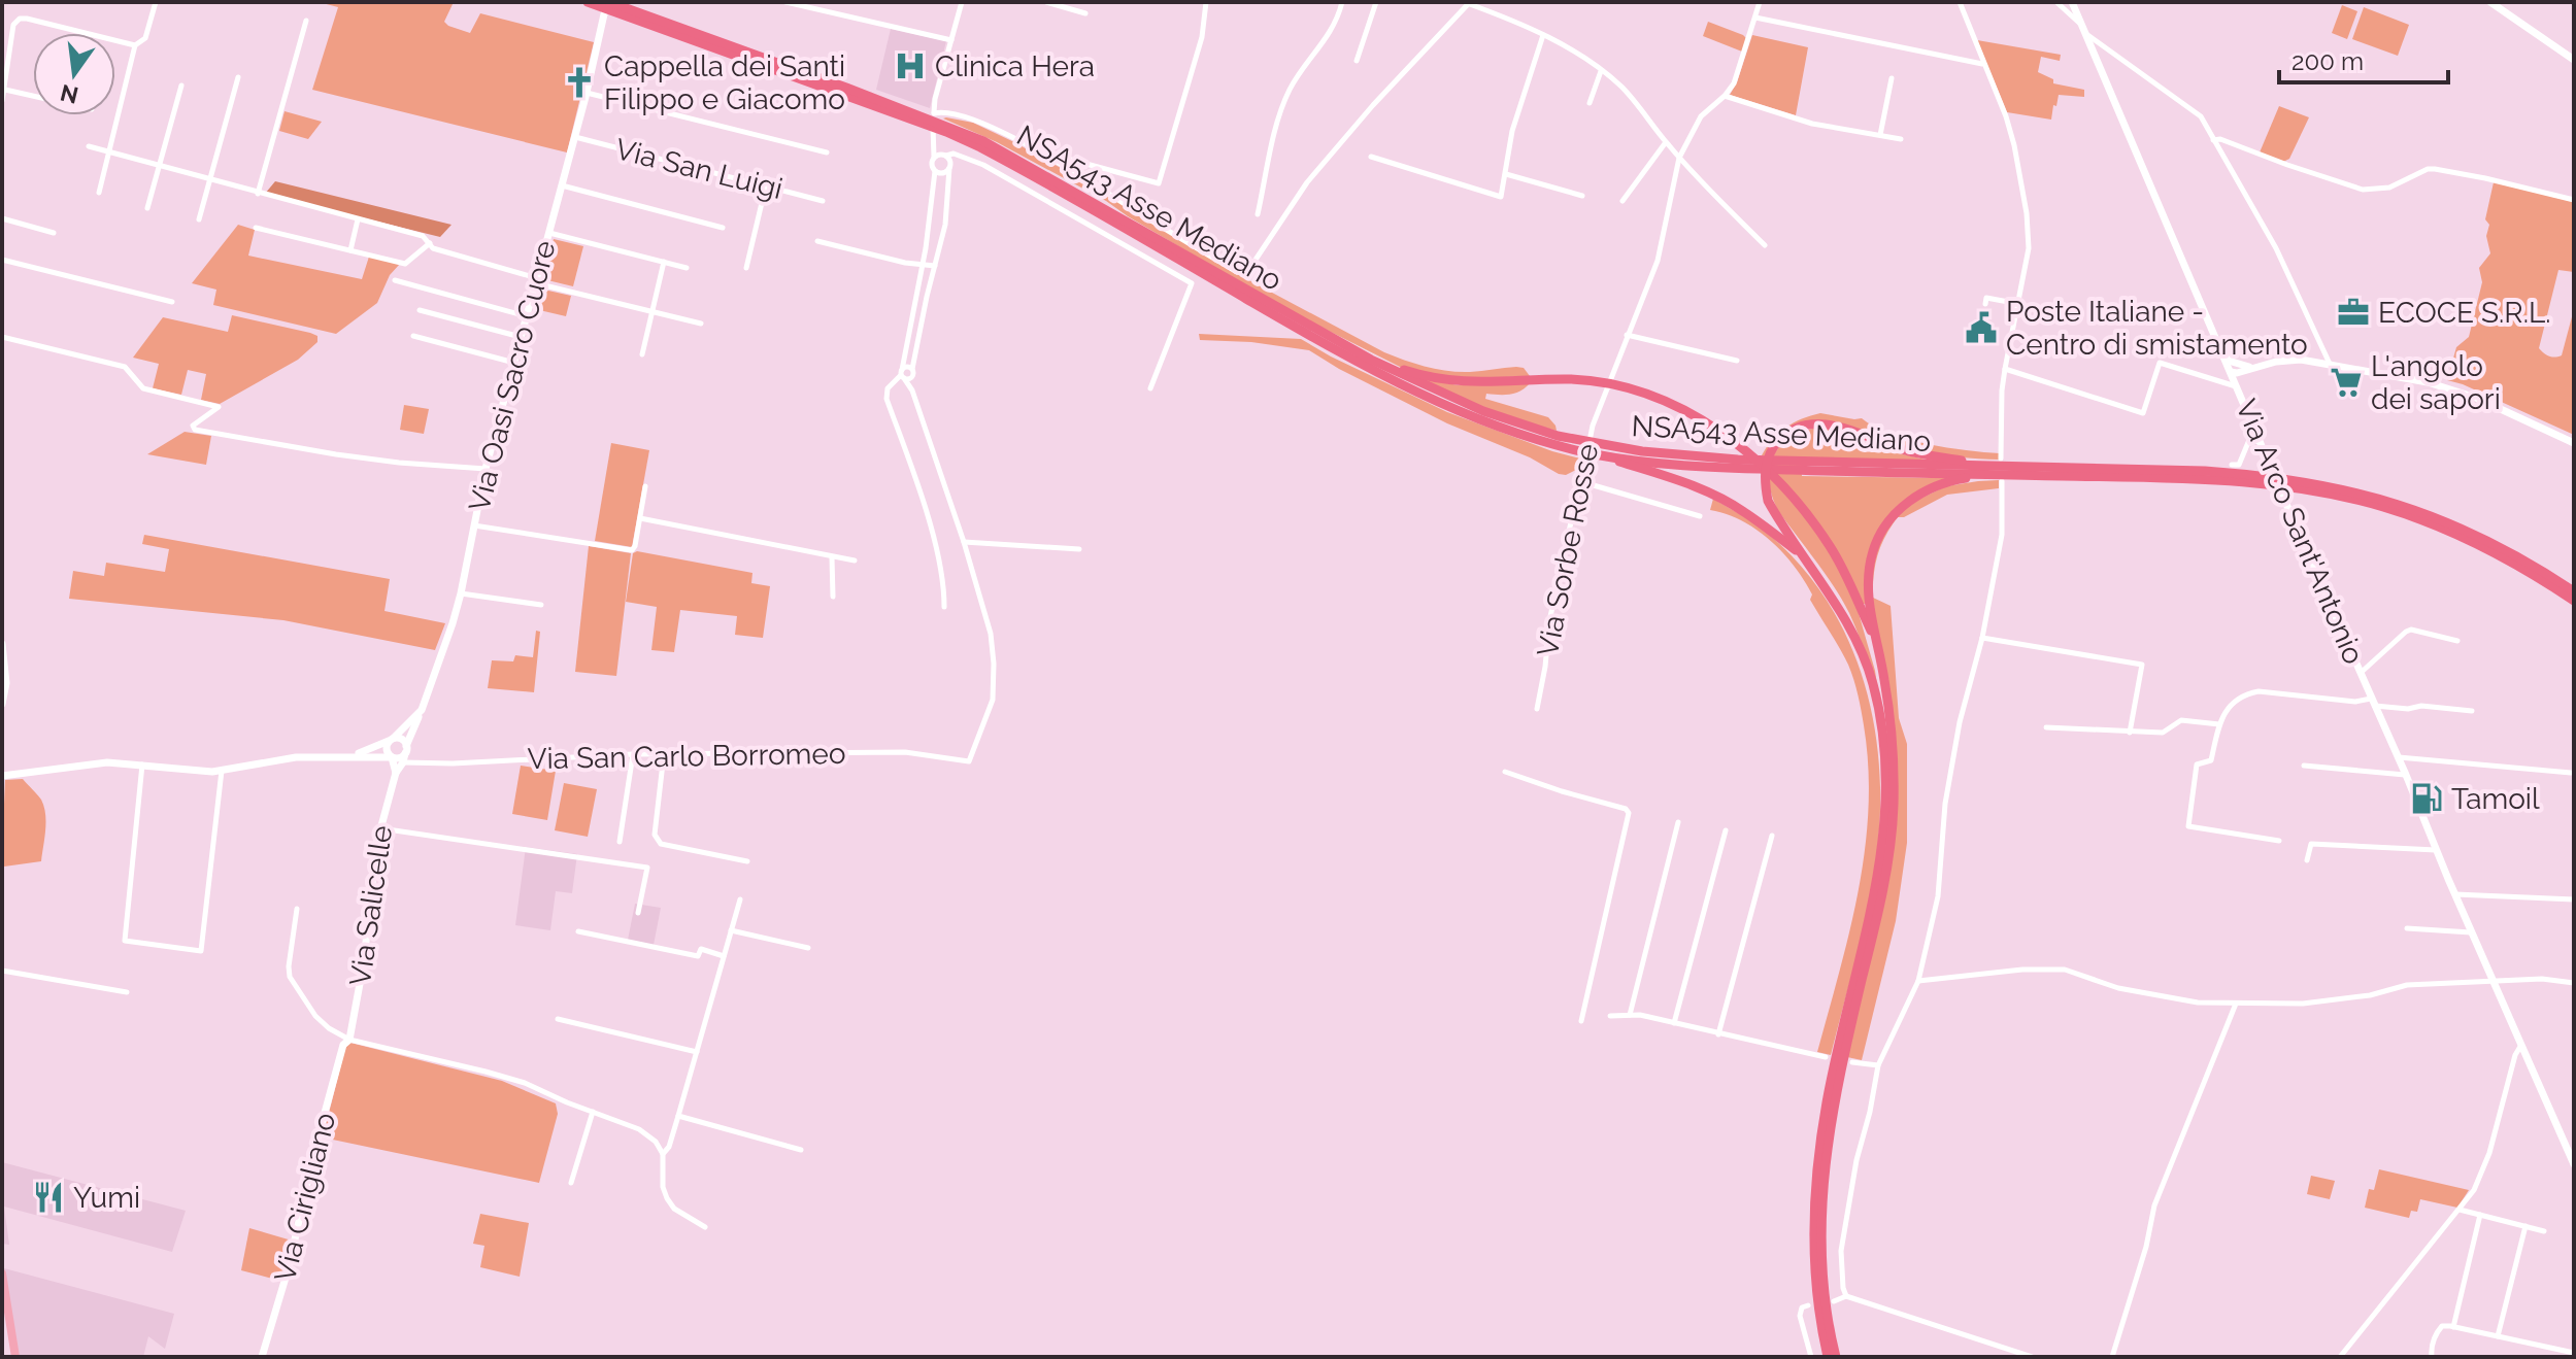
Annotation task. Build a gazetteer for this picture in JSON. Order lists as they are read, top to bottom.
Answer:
{
  "streets": {
    "highway": ["NSA543 Asse Mediano"],
    "street": [
      "Via San Luigi",
      "Via Oasi Sacro Cuore",
      "Via Arco Sant'Antonio",
      "Via Sorbe Rosse",
      "Via San Carlo Borromeo",
      "Via Salicelle",
      "Via Cirigliano"
    ]
  },
  "crossings": [
    ["Via San Luigi", "Via Oasi Sacro Cuore"],
    ["Via Oasi Sacro Cuore", "Via San Carlo Borromeo"],
    ["Via Salicelle", "Via Cirigliano"]
  ],
  "places": {
    "hospital": ["Clinica Hera"],
    "church": ["Cappella dei Santi Filippo e Giacomo"],
    "office": ["ECOCE S.R.L."],
    "public building": ["Poste Italiane - Centro di smistamento"],
    "supermarket": ["L'angolo dei sapori"],
    "fuel station": ["Tamoil"],
    "restaurant": ["Yumi"]
  },
  "scale_bar": "200 m",
  "north": "bottom"
}
